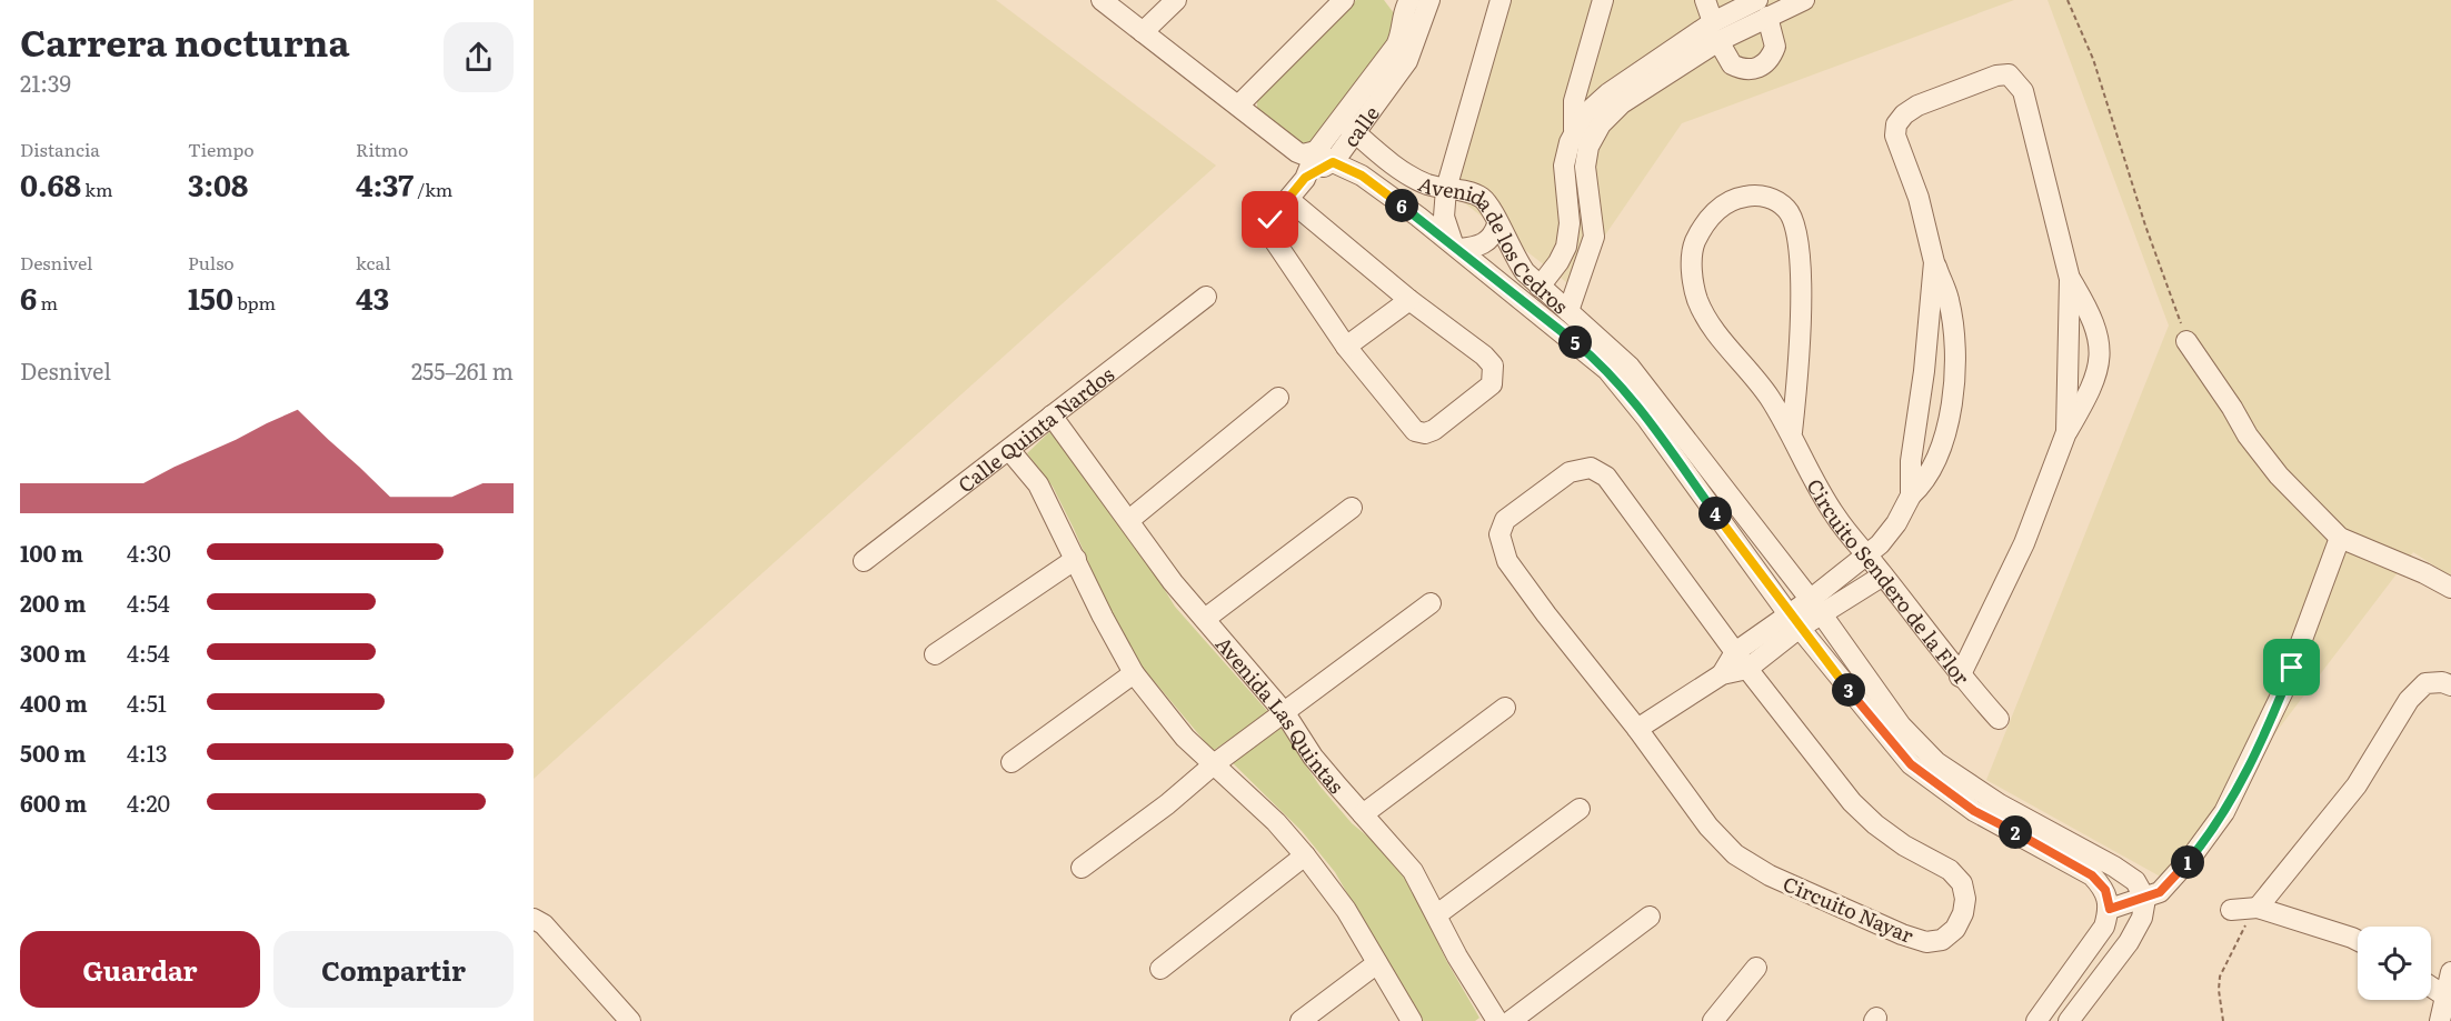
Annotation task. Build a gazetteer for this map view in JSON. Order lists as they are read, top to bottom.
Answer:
{
  "streets": {
    "street": [
      "calle",
      "Avenida de los Cedros",
      "Calle Quinta Nardos",
      "Circuito Sendero de la Flor",
      "Avenida Las Quintas",
      "Circuito Nayar"
    ]
  },
  "crossings": [
    ["calle", "Avenida de los Cedros"],
    ["Calle Quinta Nardos", "Avenida Las Quintas"]
  ],
  "page": {
    "heading": ["Carrera nocturna", "21:39"],
    "stats": [
      ["Distancia", "0.68 km"],
      ["Tiempo", "3:08"],
      ["Ritmo", "4:37 /km"],
      ["Desnivel", "6 m"],
      ["Pulso", "150 bpm"],
      ["kcal", "43"]
    ],
    "pins": [
      "6",
      "5",
      "4",
      "3",
      "2",
      "1"
    ],
    "chart": ["Desnivel", "255–261 m"],
    "list": [
      {
        "name": "100 m",
        "note": "4:30"
      },
      {
        "name": "200 m",
        "note": "4:54"
      },
      {
        "name": "300 m",
        "note": "4:54"
      },
      {
        "name": "400 m",
        "note": "4:51"
      },
      {
        "name": "500 m",
        "note": "4:13"
      },
      {
        "name": "600 m",
        "note": "4:20"
      }
    ],
    "buttons": ["Guardar", "Compartir"]
  }
}
